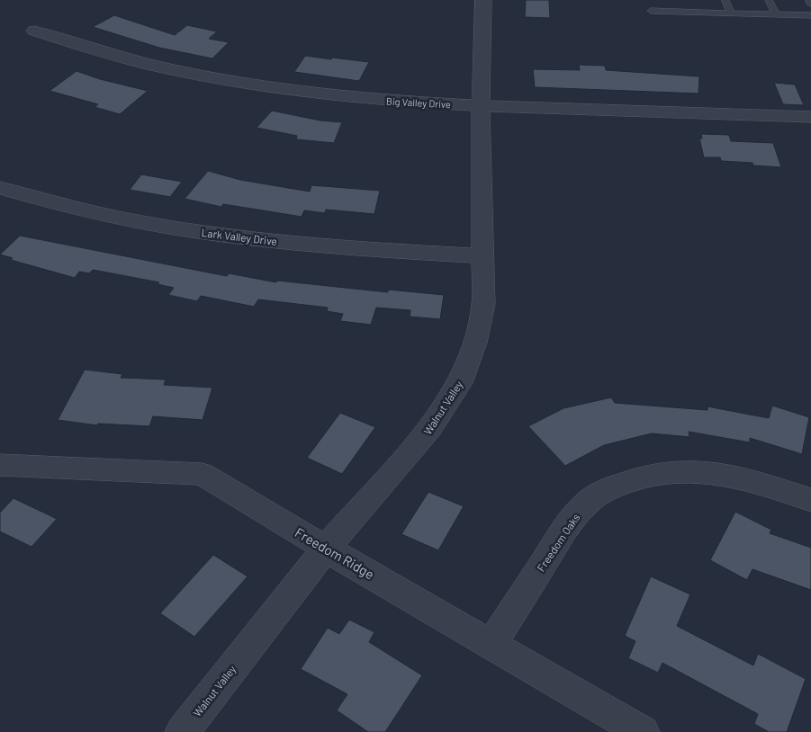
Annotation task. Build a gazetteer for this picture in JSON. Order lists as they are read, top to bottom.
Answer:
{
  "streets": {
    "street": [
      "Big Valley Drive",
      "Lark Valley Drive",
      "Walnut Valley",
      "Freedom Oaks",
      "Freedom Ridge"
    ]
  },
  "crossings": [
    ["Big Valley Drive", "Walnut Valley"],
    ["Lark Valley Drive", "Walnut Valley"],
    ["Walnut Valley", "Freedom Ridge"],
    ["Freedom Oaks", "Freedom Ridge"]
  ]
}
